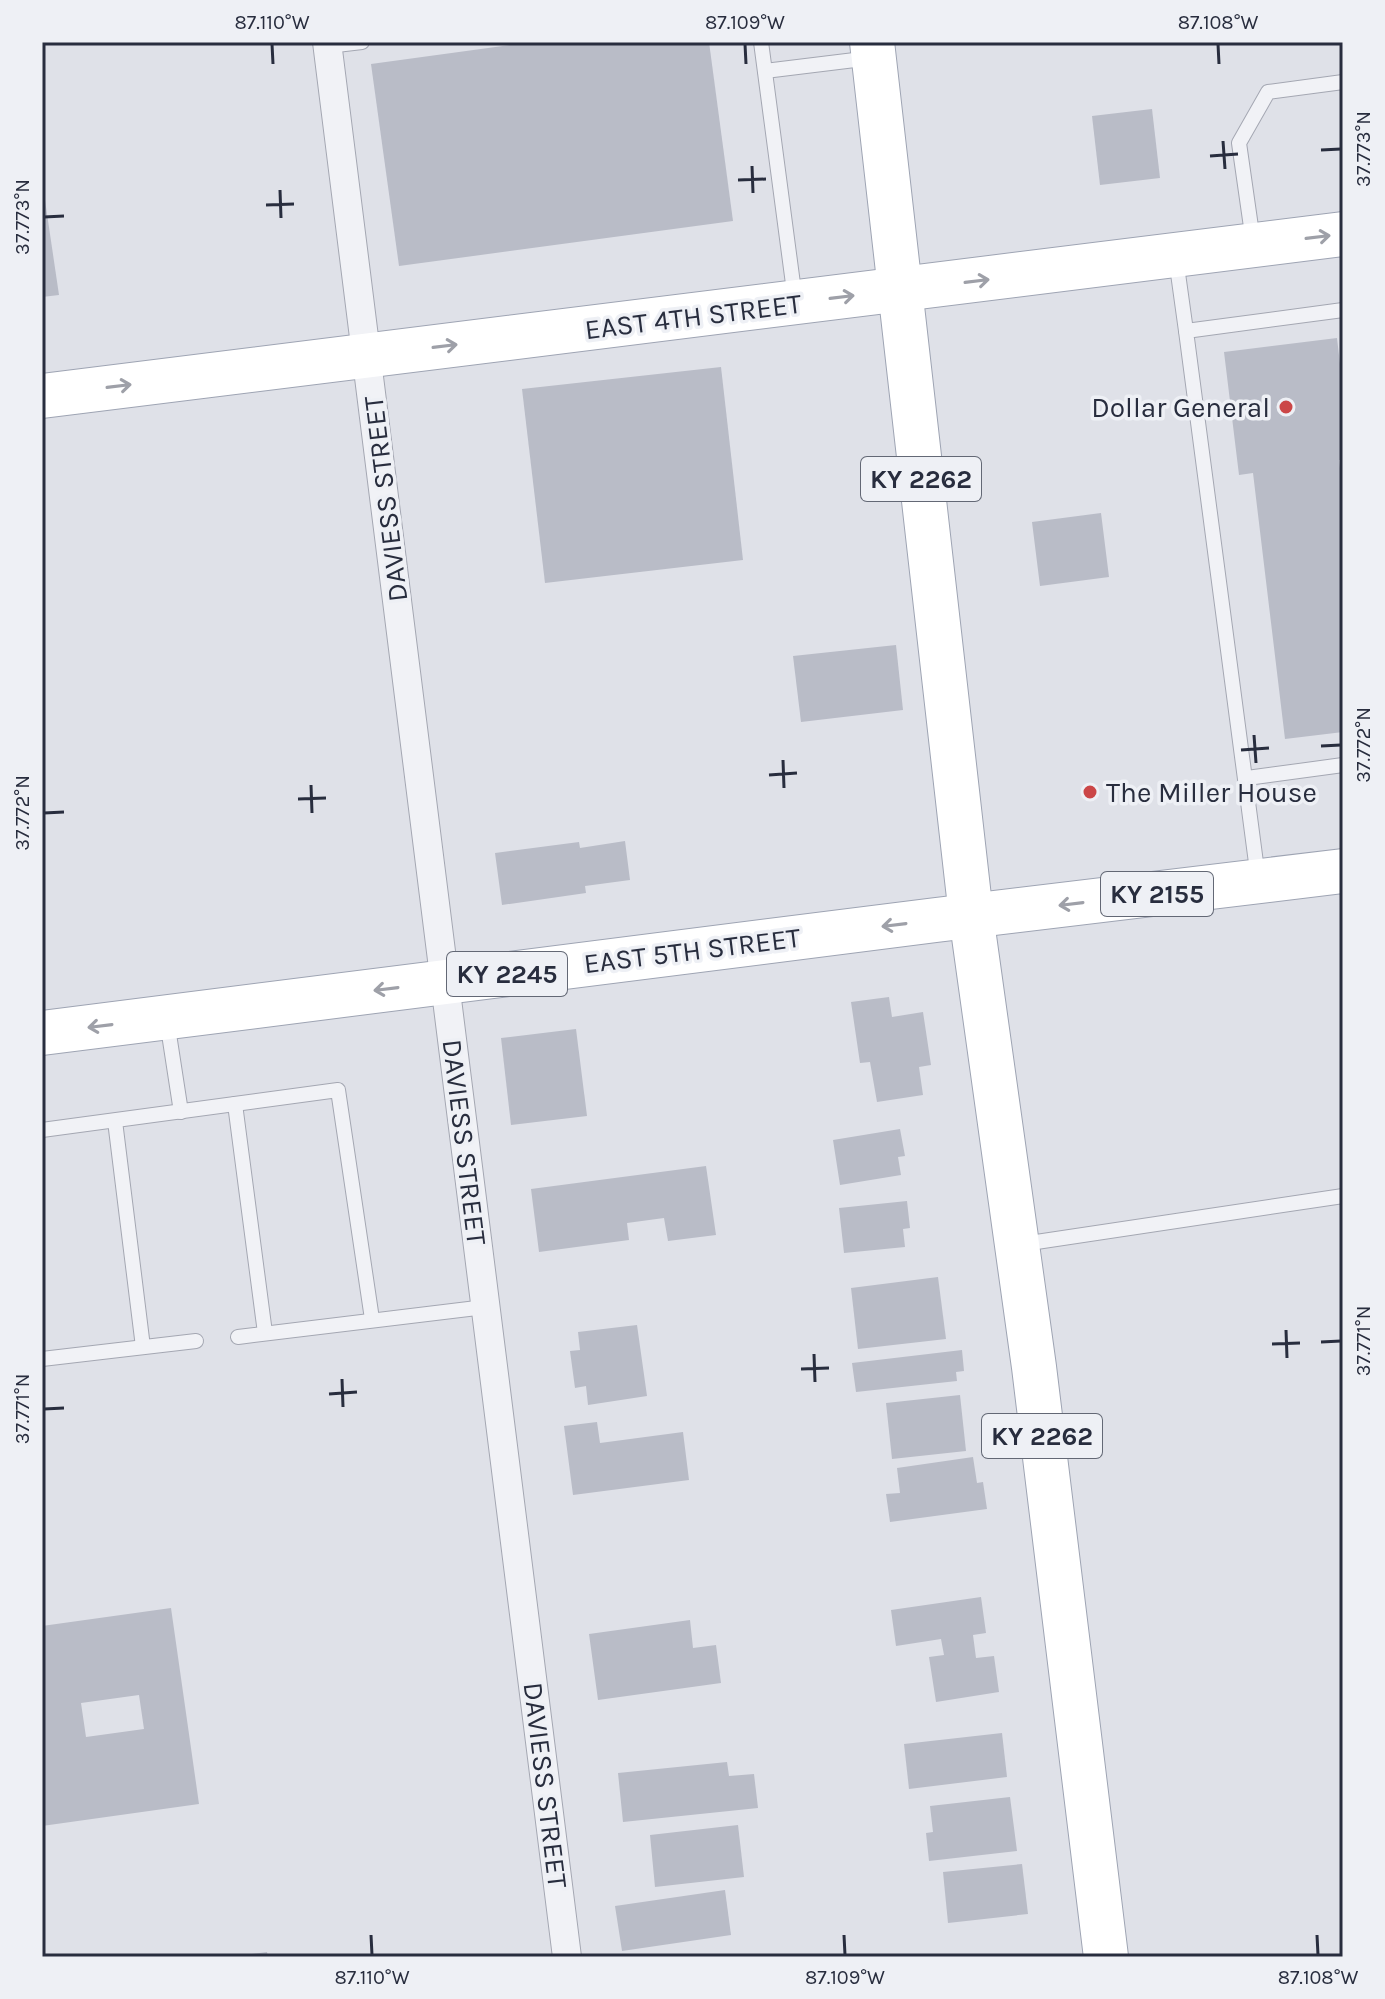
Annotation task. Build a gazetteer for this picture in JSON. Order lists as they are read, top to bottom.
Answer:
{
  "streets": {
    "main road": [
      "EAST 4TH STREET",
      "KY 2262",
      "KY 2155",
      "EAST 5TH STREET",
      "KY 2245"
    ],
    "street": ["DAVIESS STREET"]
  },
  "crossings": [
    ["EAST 4TH STREET", "KY 2262"],
    ["EAST 4TH STREET", "DAVIESS STREET"],
    ["KY 2262", "EAST 5TH STREET"],
    ["DAVIESS STREET", "EAST 5TH STREET"]
  ],
  "one_way": ["EAST 4TH STREET", "EAST 5TH STREET"],
  "places": ["Dollar General", "The Miller House"],
  "coordinates": [
    "87.110°W",
    "87.109°W",
    "87.108°W",
    "37.773°N",
    "37.772°N",
    "37.771°N"
  ]
}
